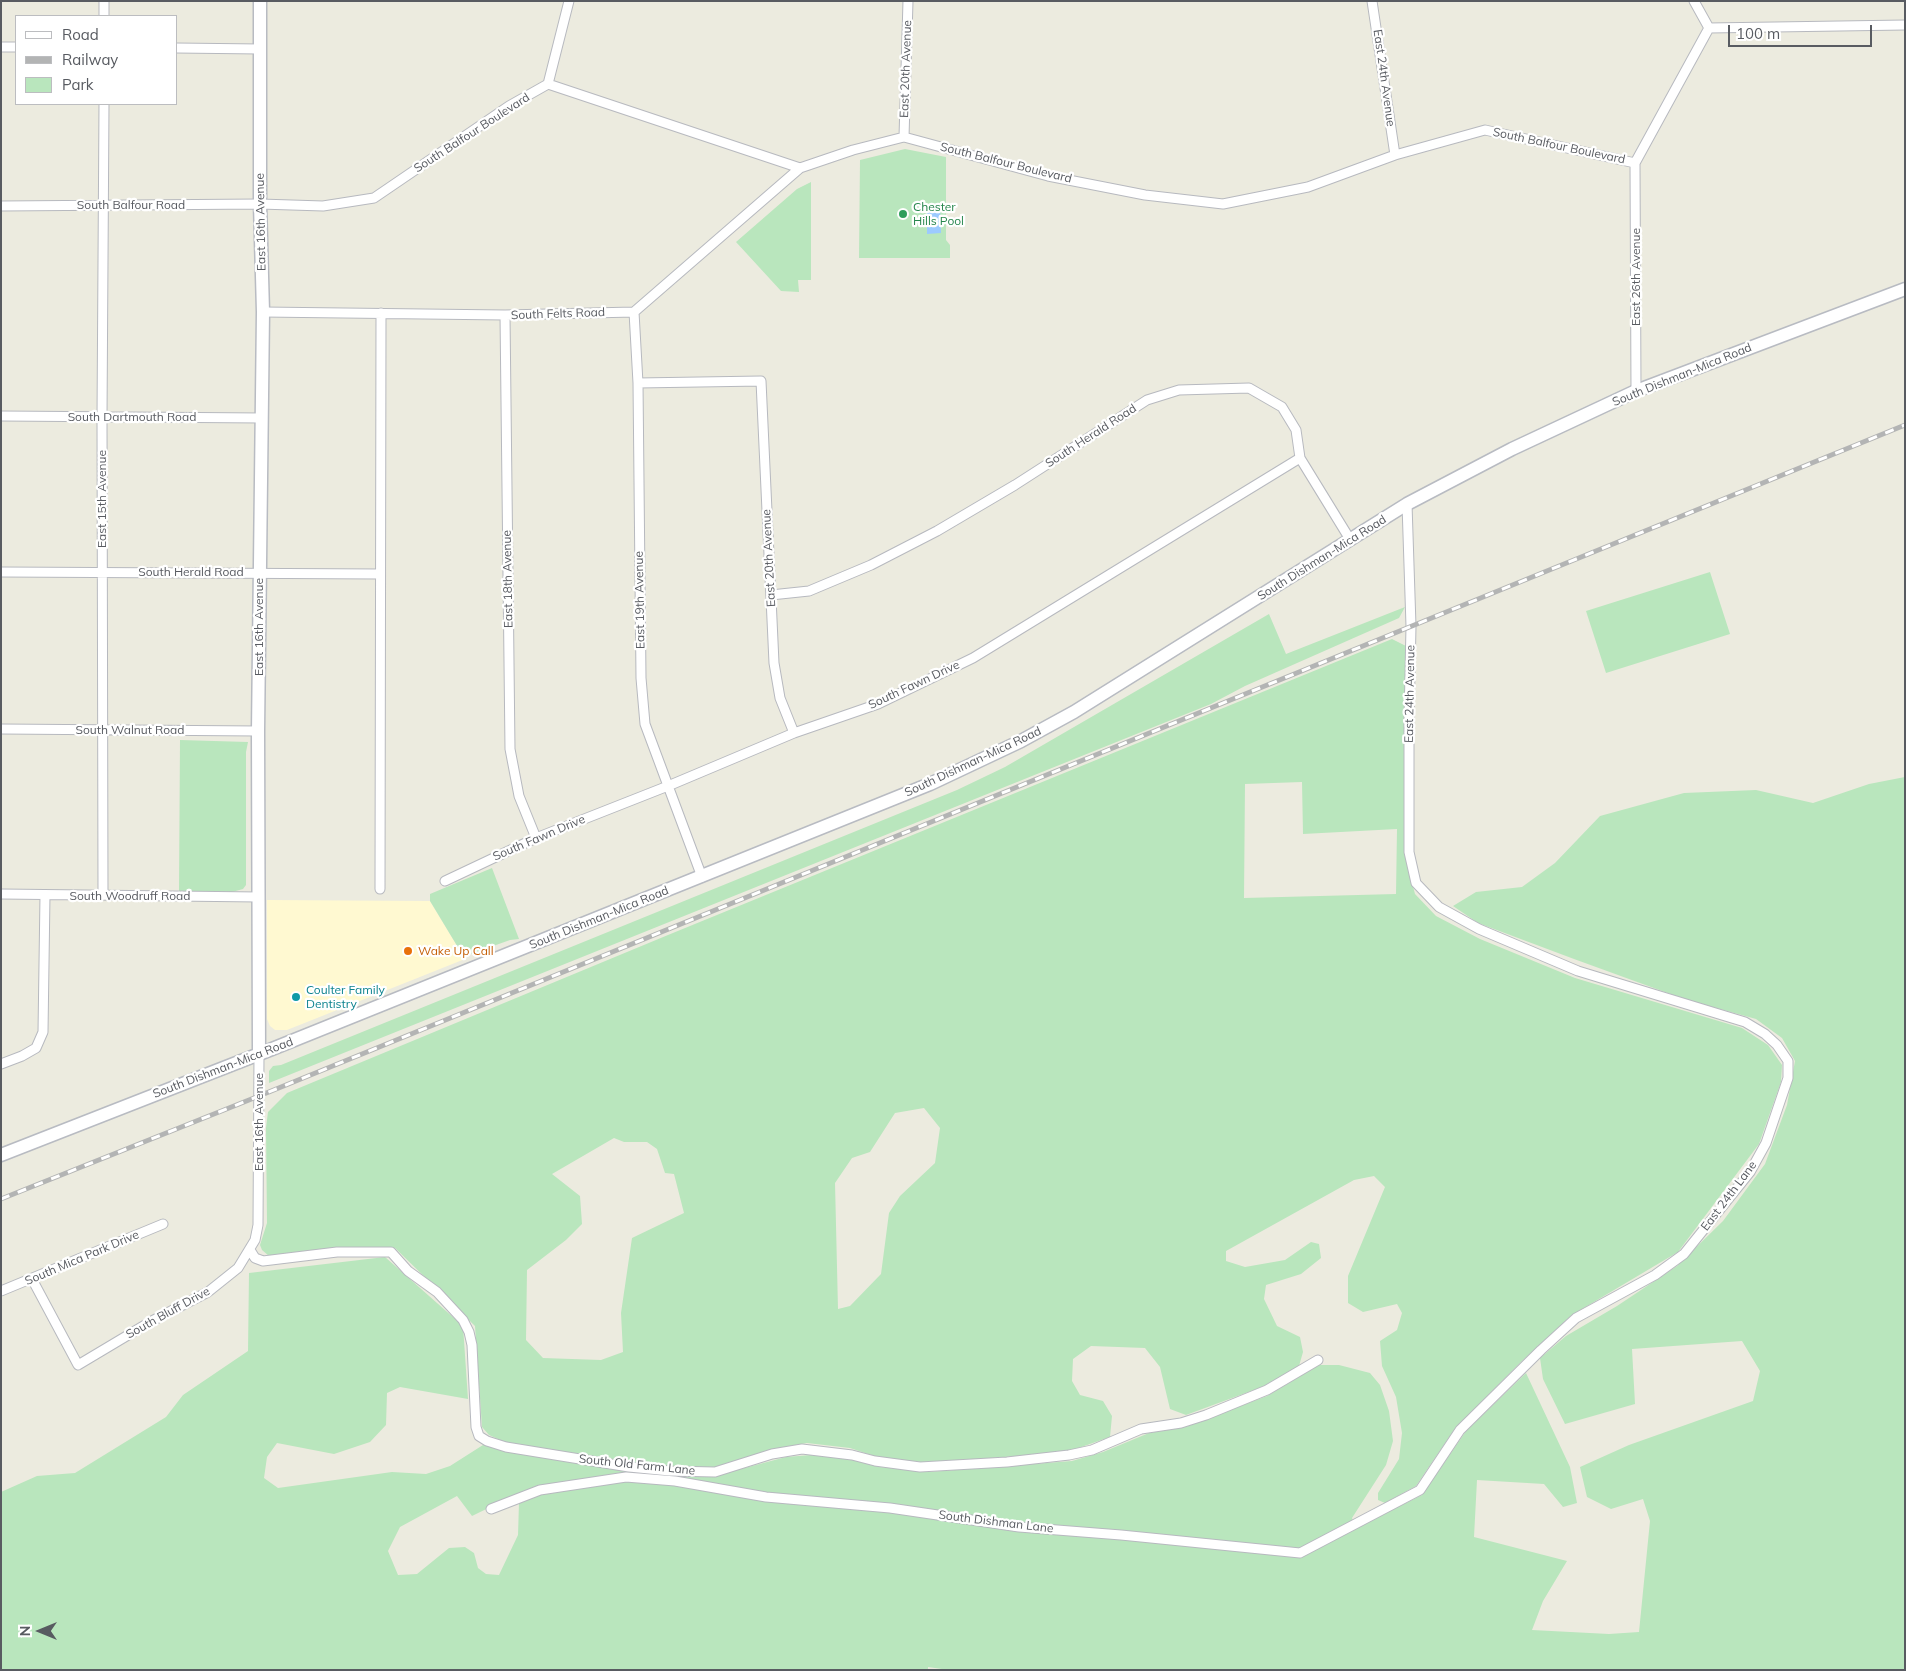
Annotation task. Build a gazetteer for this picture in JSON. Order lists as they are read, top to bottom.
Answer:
{
  "streets": {
    "main road": ["East 16th Avenue", "South Dishman-Mica Road"],
    "street": [
      "East 20th Avenue",
      "East 24th Avenue",
      "South Balfour Boulevard",
      "South Balfour Road",
      "East 26th Avenue",
      "South Felts Road",
      "South Dartmouth Road",
      "South Herald Road",
      "East 15th Avenue",
      "East 18th Avenue",
      "East 19th Avenue",
      "South Fawn Drive",
      "South Walnut Road",
      "South Woodruff Road",
      "East 24th Lane",
      "South Mica Park Drive",
      "South Bluff Drive",
      "South Old Farm Lane",
      "South Dishman Lane"
    ]
  },
  "crossings": [
    ["East 20th Avenue", "South Balfour Boulevard"],
    ["East 20th Avenue", "South Herald Road"],
    ["East 20th Avenue", "East 19th Avenue"],
    ["East 20th Avenue", "South Fawn Drive"],
    ["East 24th Avenue", "South Balfour Boulevard"],
    ["East 24th Avenue", "South Dishman-Mica Road"],
    ["East 24th Avenue", "East 24th Lane"],
    ["South Balfour Boulevard", "South Balfour Road"],
    ["South Balfour Boulevard", "East 16th Avenue"],
    ["South Balfour Boulevard", "East 26th Avenue"],
    ["South Balfour Road", "East 16th Avenue"],
    ["South Balfour Road", "East 15th Avenue"],
    ["East 16th Avenue", "South Felts Road"],
    ["East 16th Avenue", "South Dishman-Mica Road"],
    ["East 16th Avenue", "South Dartmouth Road"],
    ["East 16th Avenue", "South Herald Road"],
    ["East 16th Avenue", "South Walnut Road"],
    ["East 16th Avenue", "South Woodruff Road"],
    ["East 16th Avenue", "South Bluff Drive"],
    ["East 16th Avenue", "South Old Farm Lane"],
    ["East 26th Avenue", "South Dishman-Mica Road"],
    ["South Felts Road", "East 18th Avenue"],
    ["South Felts Road", "East 19th Avenue"],
    ["South Dishman-Mica Road", "South Herald Road"],
    ["South Dishman-Mica Road", "East 19th Avenue"],
    ["South Dartmouth Road", "East 15th Avenue"],
    ["South Herald Road", "East 15th Avenue"],
    ["South Herald Road", "South Fawn Drive"],
    ["East 15th Avenue", "South Walnut Road"],
    ["East 15th Avenue", "South Woodruff Road"],
    ["East 18th Avenue", "South Fawn Drive"],
    ["East 19th Avenue", "South Fawn Drive"],
    ["East 24th Lane", "South Dishman Lane"],
    ["South Mica Park Drive", "South Bluff Drive"],
    ["South Bluff Drive", "South Old Farm Lane"]
  ],
  "places": ["Chester Hills Pool", "Wake Up Call", "Coulter Family Dentistry"],
  "legend": ["Road", "Railway", "Park"],
  "scale_bar": "100 m",
  "north": "left"
}
